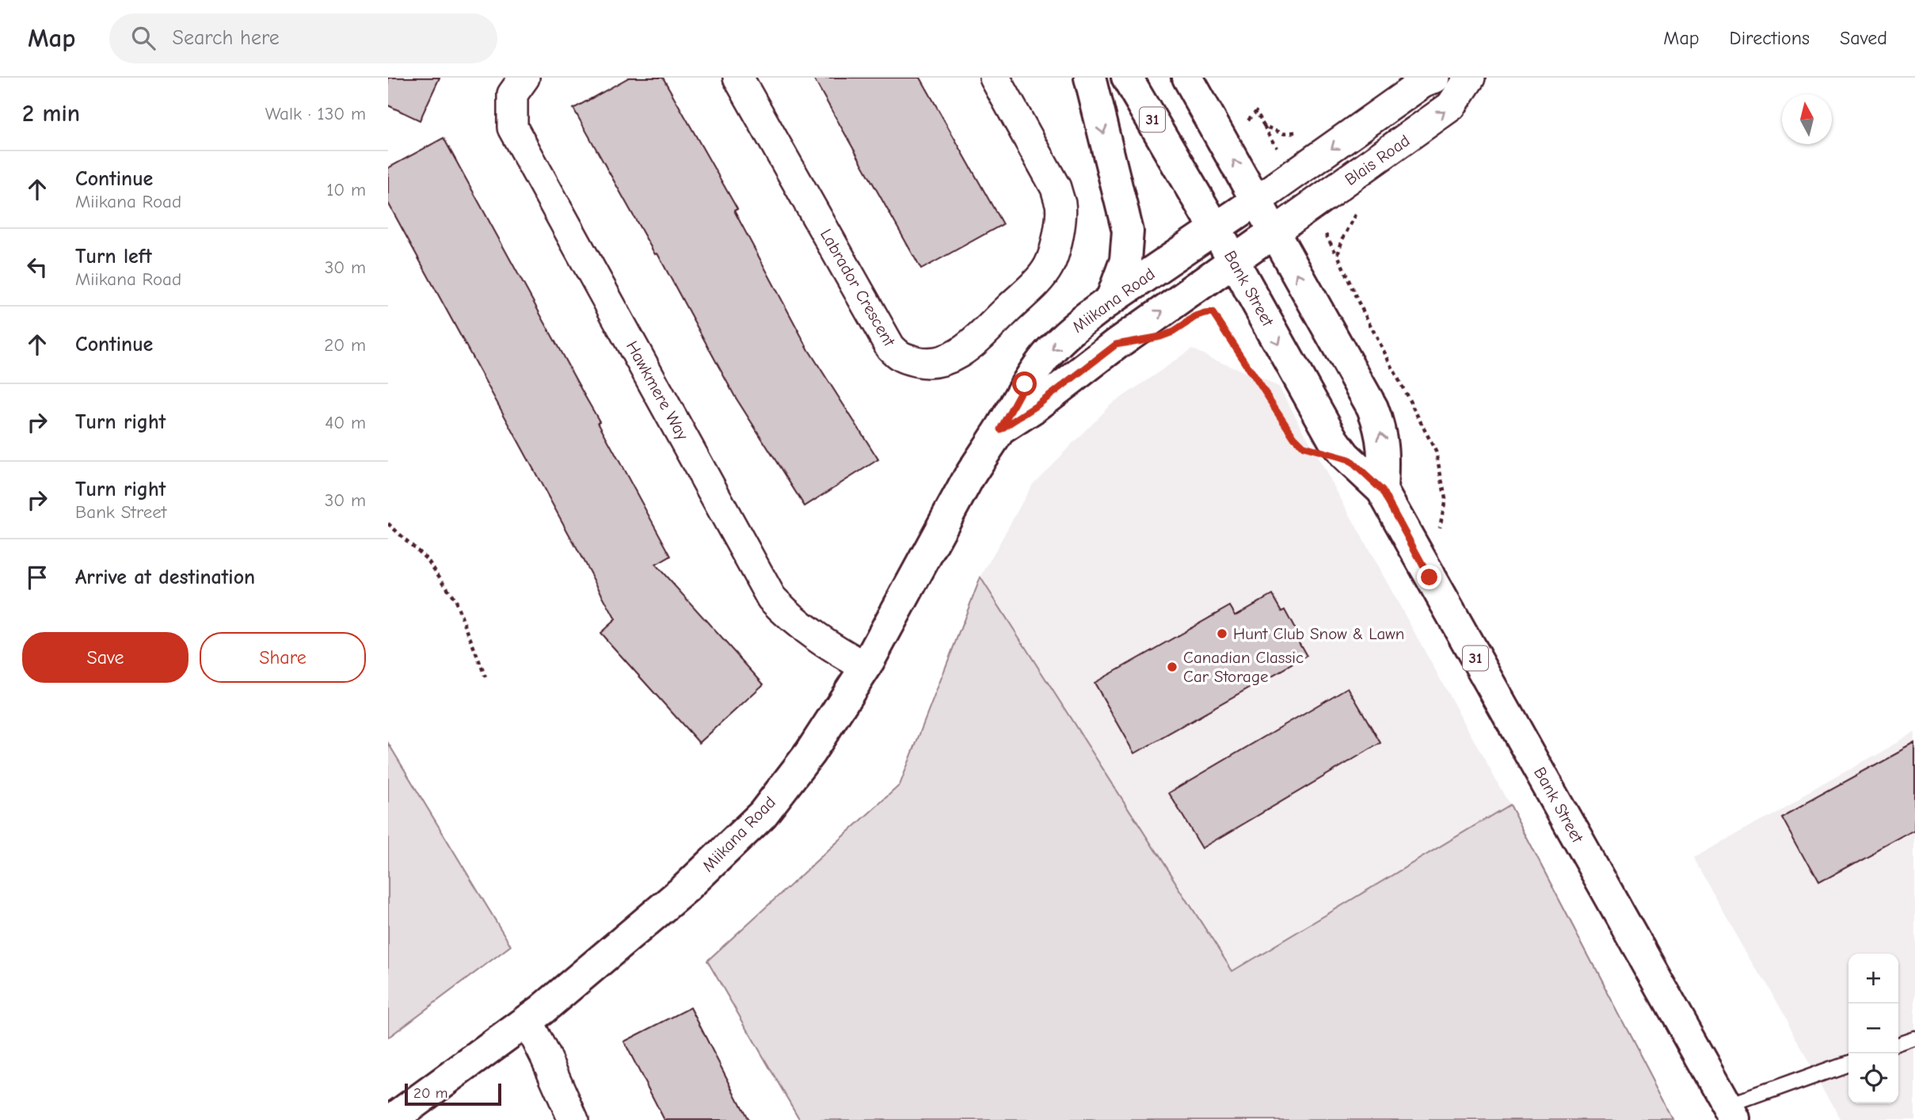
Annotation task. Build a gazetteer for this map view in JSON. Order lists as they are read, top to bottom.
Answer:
{
  "streets": {
    "main road": ["31", "Bank Street", "Miikana Road"],
    "street": ["Blais Road", "Labrador Crescent", "Hawkmere Way"]
  },
  "crossings": [
    ["Blais Road", "Miikana Road"],
    ["Bank Street", "Miikana Road"],
    ["Miikana Road", "Hawkmere Way"]
  ],
  "places": ["Hunt Club Snow & Lawn", "Canadian Classic Car Storage"],
  "scale_bar": "20 m",
  "north": "top",
  "page": {
    "header": "Map",
    "search": "Search here",
    "nav": ["Map", "Directions", "Saved"],
    "heading": ["2 min", "Walk · 130 m"],
    "list": [
      ["Continue", "Miikana Road", "10 m"],
      ["Turn left", "Miikana Road", "30 m"],
      ["Continue", "20 m"],
      ["Turn right", "40 m"],
      ["Turn right", "Bank Street", "30 m"],
      "Arrive at destination"
    ],
    "buttons": ["Save", "Share"],
    "map_buttons": ["+", "−"],
    "scale": "20 m"
  }
}
